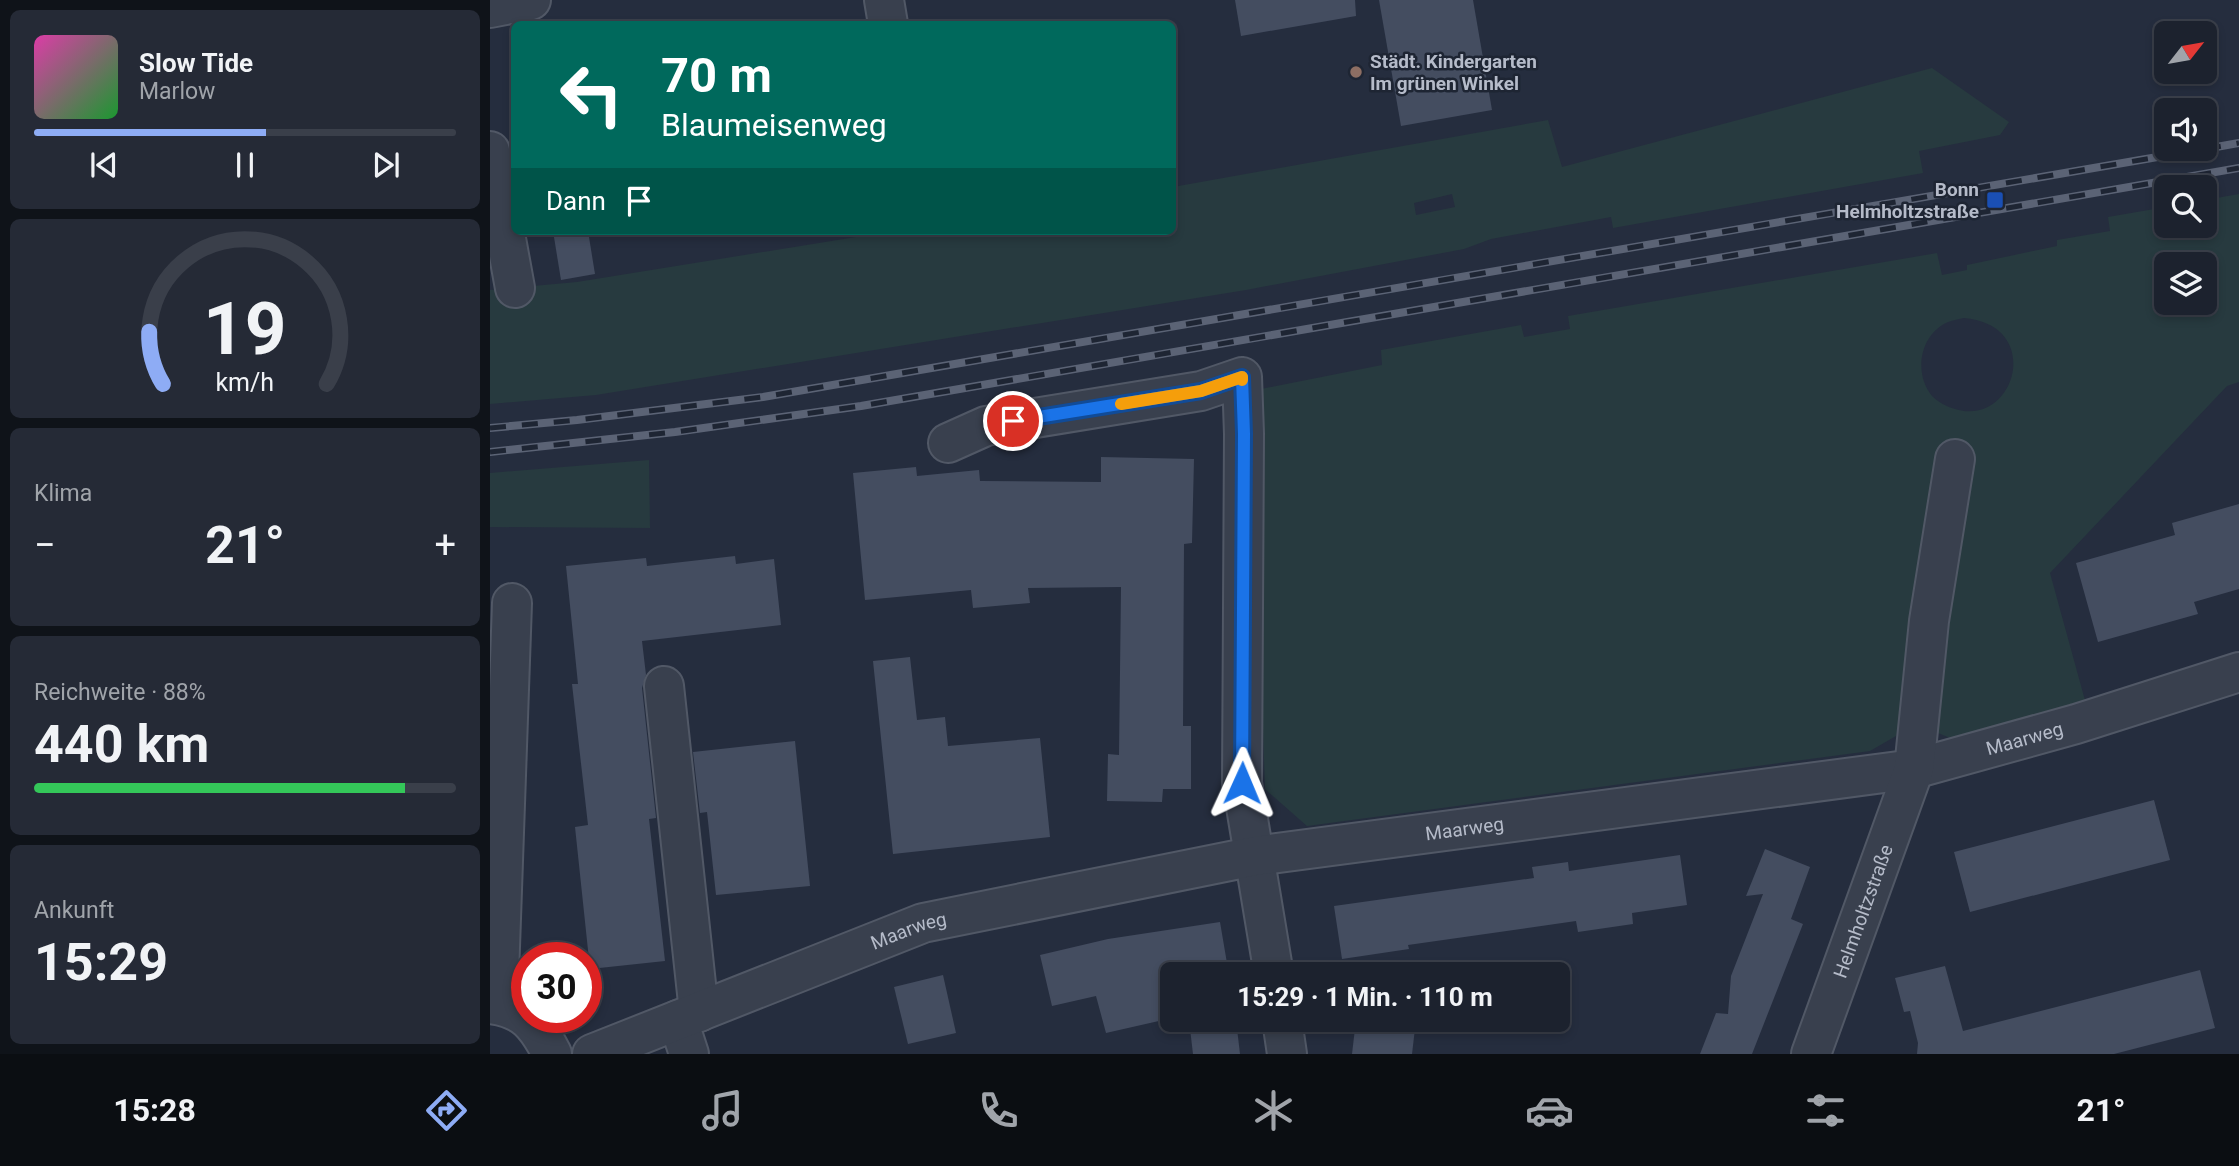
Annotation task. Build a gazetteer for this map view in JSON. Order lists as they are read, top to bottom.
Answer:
{
  "streets": {
    "street": ["Maarweg", "Helmholtzstraße"]
  },
  "crossings": [
    ["Maarweg", "Helmholtzstraße"]
  ],
  "places": {
    "other": ["Städt. Kindergarten Im grünen Winkel"],
    "transit": ["Bonn Helmholtzstraße"]
  },
  "north": "top right",
  "page": {
    "turn": ["70 m", "Blaumeisenweg"],
    "song": ["Slow Tide", "Marlow"],
    "then": "Dann",
    "tile": [
      "Klima",
      ["Reichweite · 88%", "440 km"],
      ["Ankunft", "15:29"]
    ],
    "heat": ["−", "21°", "+"],
    "limit": "30",
    "trip": "15:29 · 1 Min. · 110 m",
    "tabs": ["15:28", "21°"],
    "gauge": ["19", "km/h"]
  }
}
